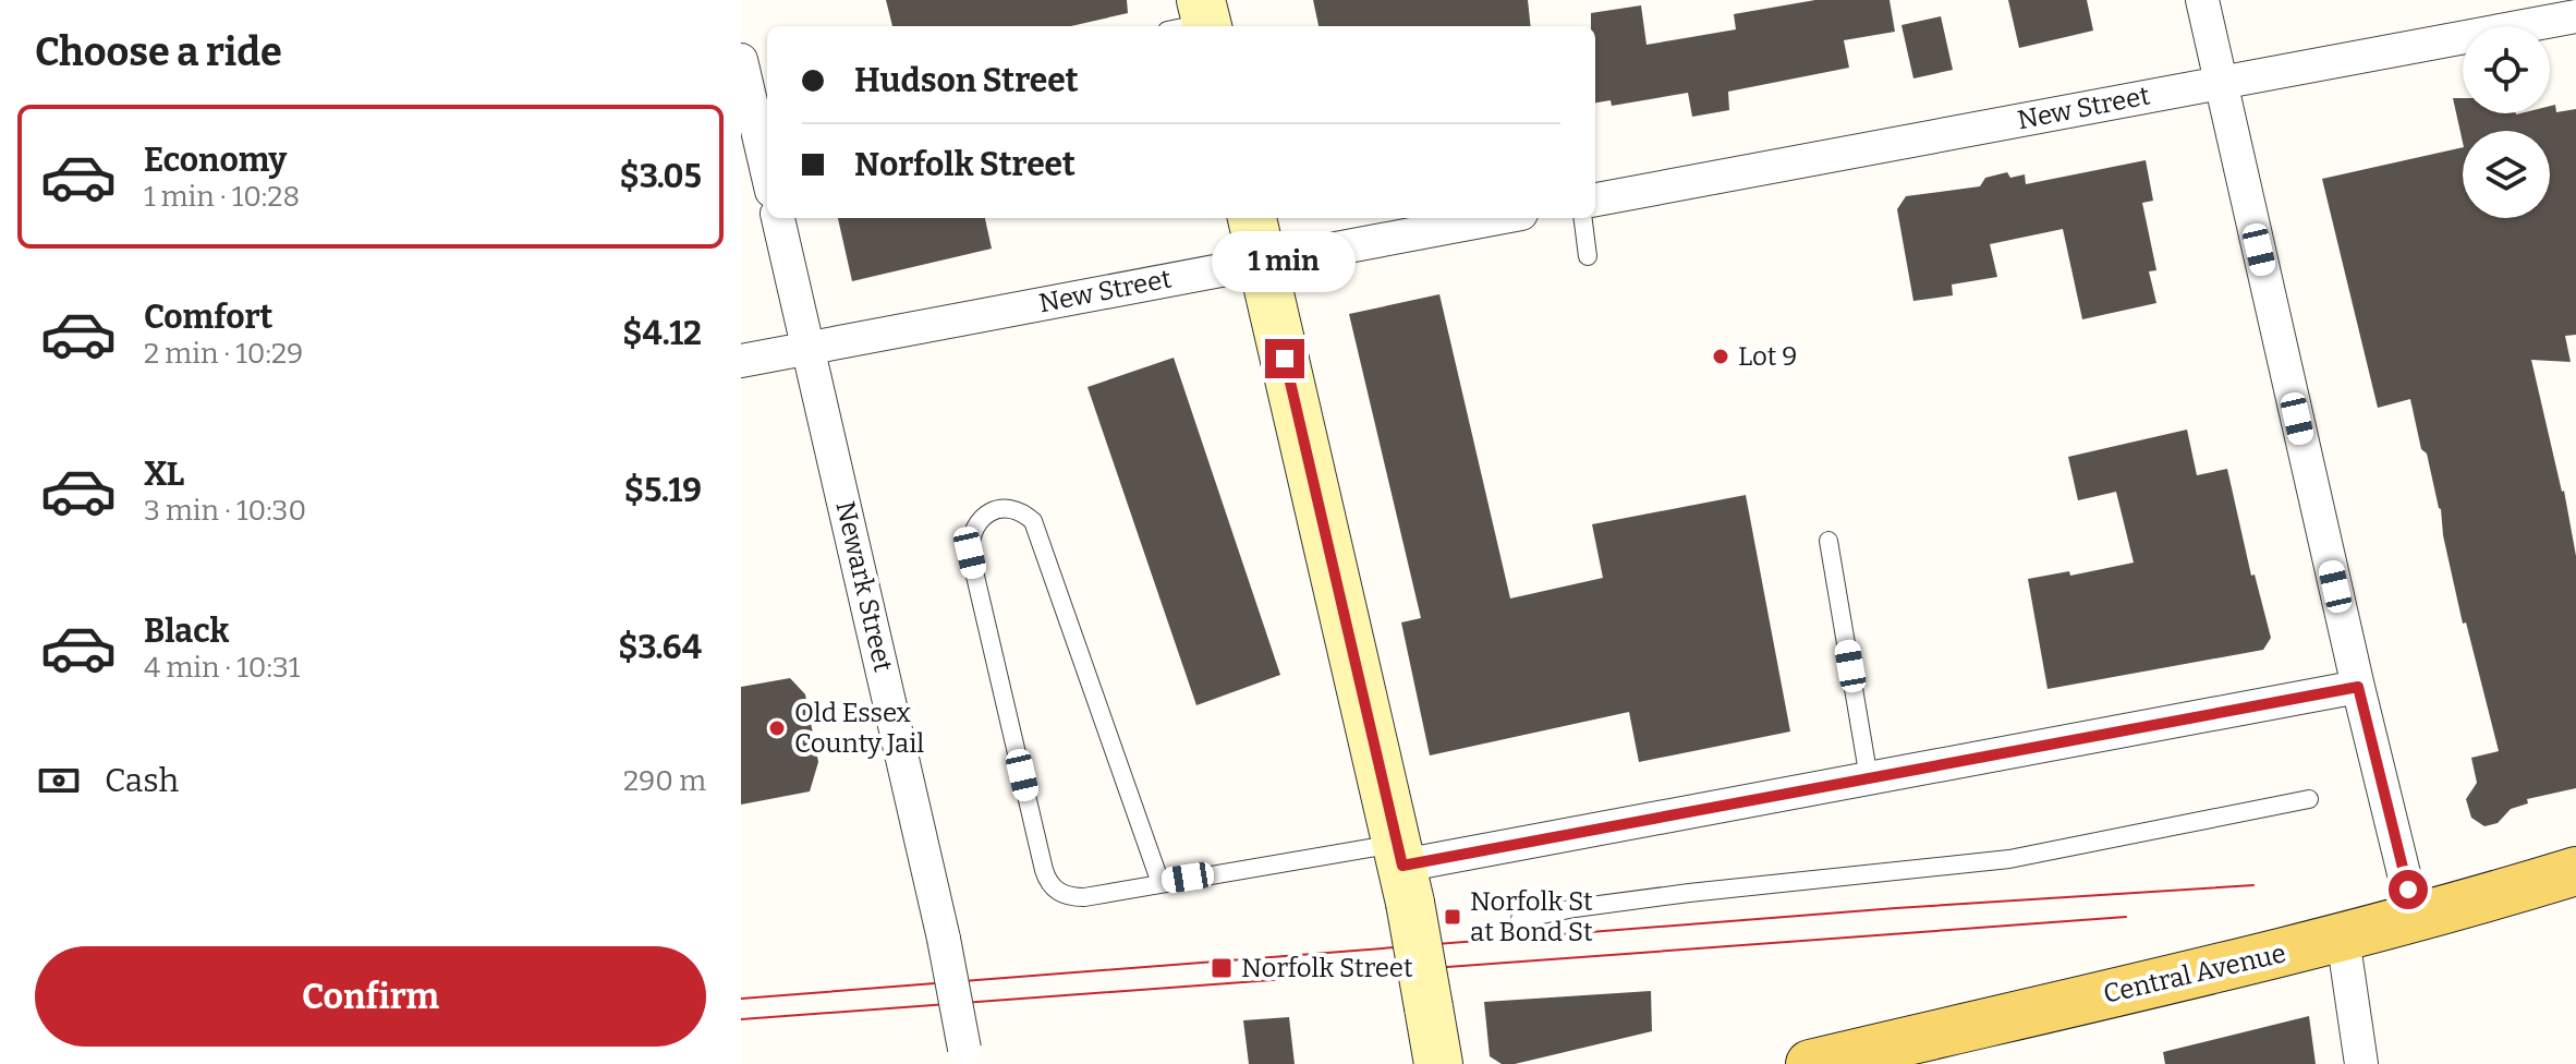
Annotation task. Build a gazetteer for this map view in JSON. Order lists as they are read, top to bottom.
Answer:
{
  "streets": {
    "main road": ["Central Avenue"],
    "street": ["New Street", "Newark Street"]
  },
  "crossings": [
    ["New Street", "Newark Street"]
  ],
  "places": {
    "other": ["Lot 9", "Old Essex County Jail"],
    "transit": ["Norfolk St at Bond St", "Norfolk Street"]
  },
  "page": {
    "heading": "Choose a ride",
    "banner": ["Hudson Street", "Norfolk Street"],
    "list": [
      {
        "name": "Economy",
        "note": "1 min · 10:28",
        "value": "$3.05"
      },
      {
        "name": "Comfort",
        "note": "2 min · 10:29",
        "value": "$4.12"
      },
      {
        "name": "XL",
        "note": "3 min · 10:30",
        "value": "$5.19"
      },
      {
        "name": "Black",
        "note": "4 min · 10:31",
        "value": "$3.64"
      }
    ],
    "bubble": "1 min",
    "pay": ["Cash", "290 m"],
    "buttons": "Confirm"
  }
}
